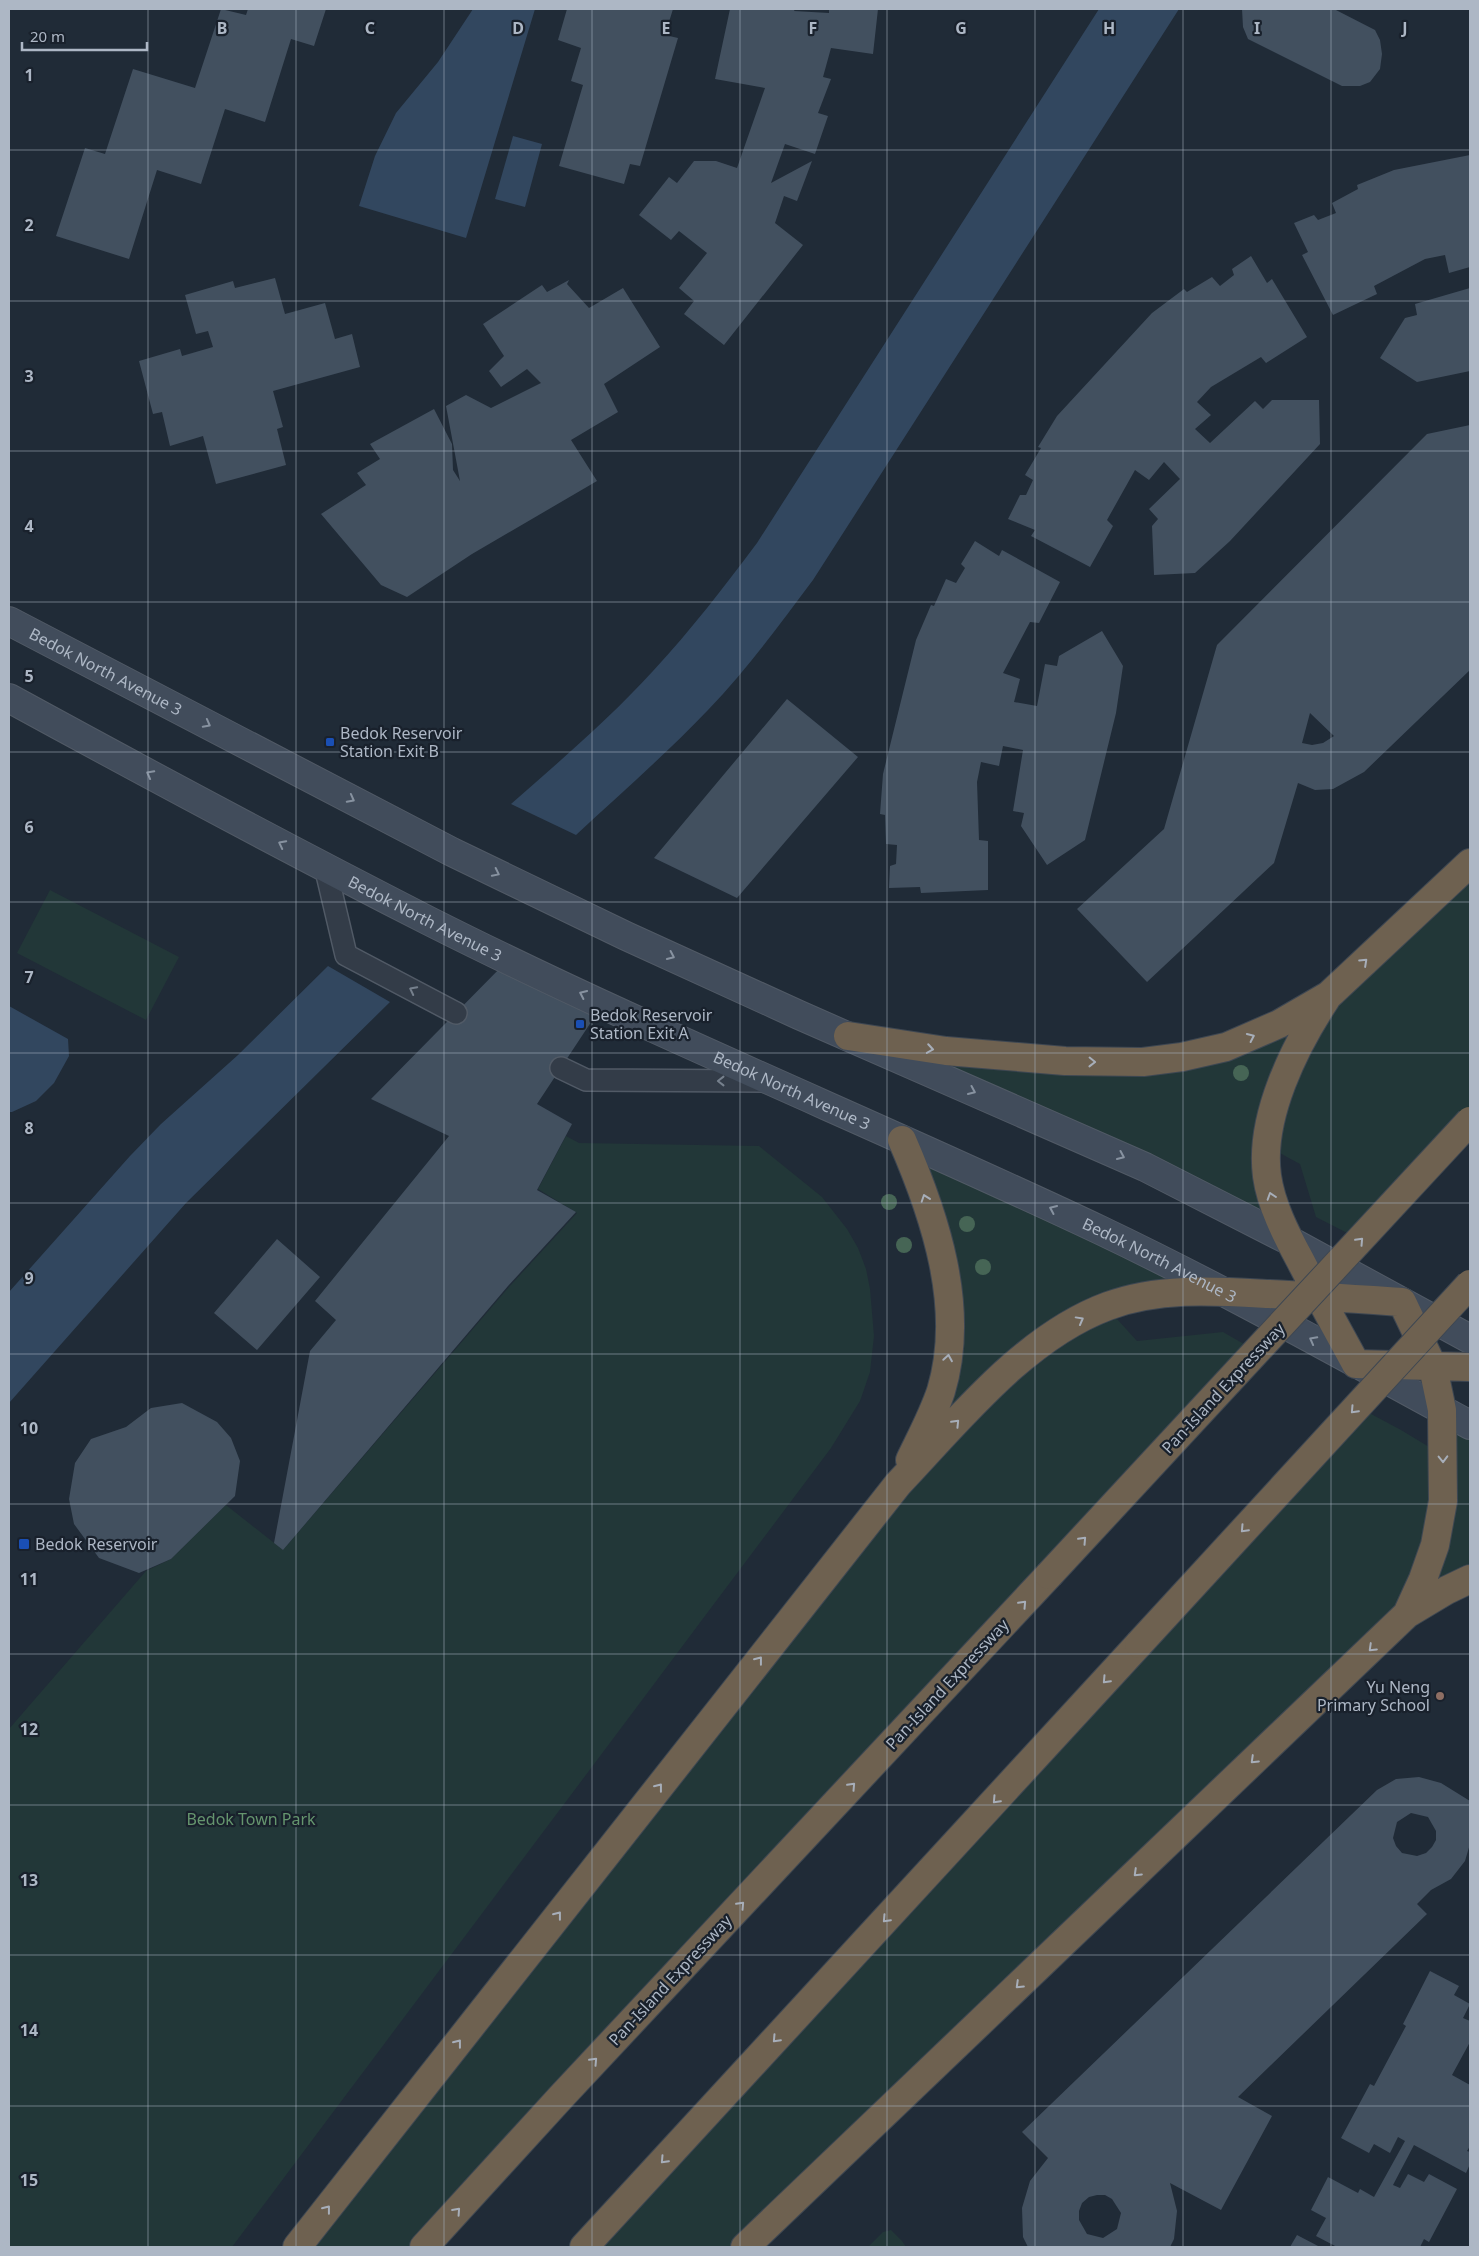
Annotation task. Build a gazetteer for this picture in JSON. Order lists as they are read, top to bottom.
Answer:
{
  "streets": {
    "highway": ["Pan-Island Expressway"],
    "main road": ["Bedok North Avenue 3"]
  },
  "parks": ["Bedok Town Park"],
  "places": {
    "transit": ["Bedok Reservoir Station Exit B", "Bedok Reservoir Station Exit A", "Bedok Reservoir"],
    "other": ["Yu Neng Primary School"]
  },
  "scale_bar": "20 m",
  "grid": {
    "columns": [
      "B",
      "C",
      "D",
      "E",
      "F",
      "G",
      "H",
      "I",
      "J"
    ],
    "rows": [
      "1",
      "2",
      "3",
      "4",
      "5",
      "6",
      "7",
      "8",
      "9",
      "10",
      "11",
      "12",
      "13",
      "14",
      "15"
    ]
  }
}
